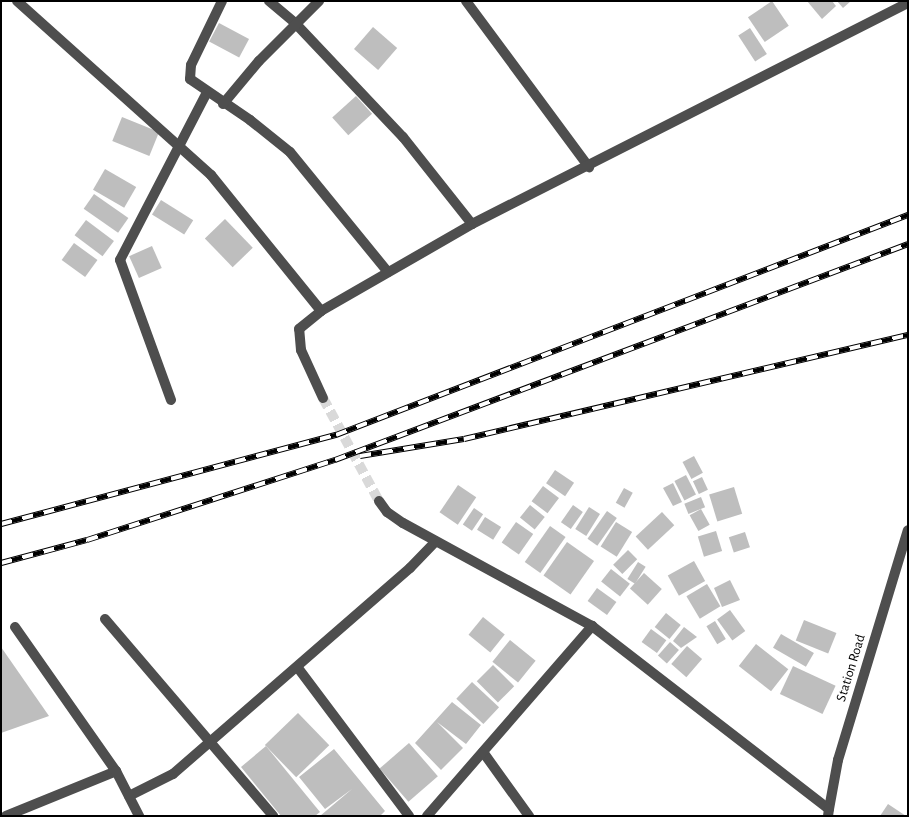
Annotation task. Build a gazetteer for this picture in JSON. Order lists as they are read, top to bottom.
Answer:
{
  "streets": {
    "street": ["Station Road"]
  }
}
